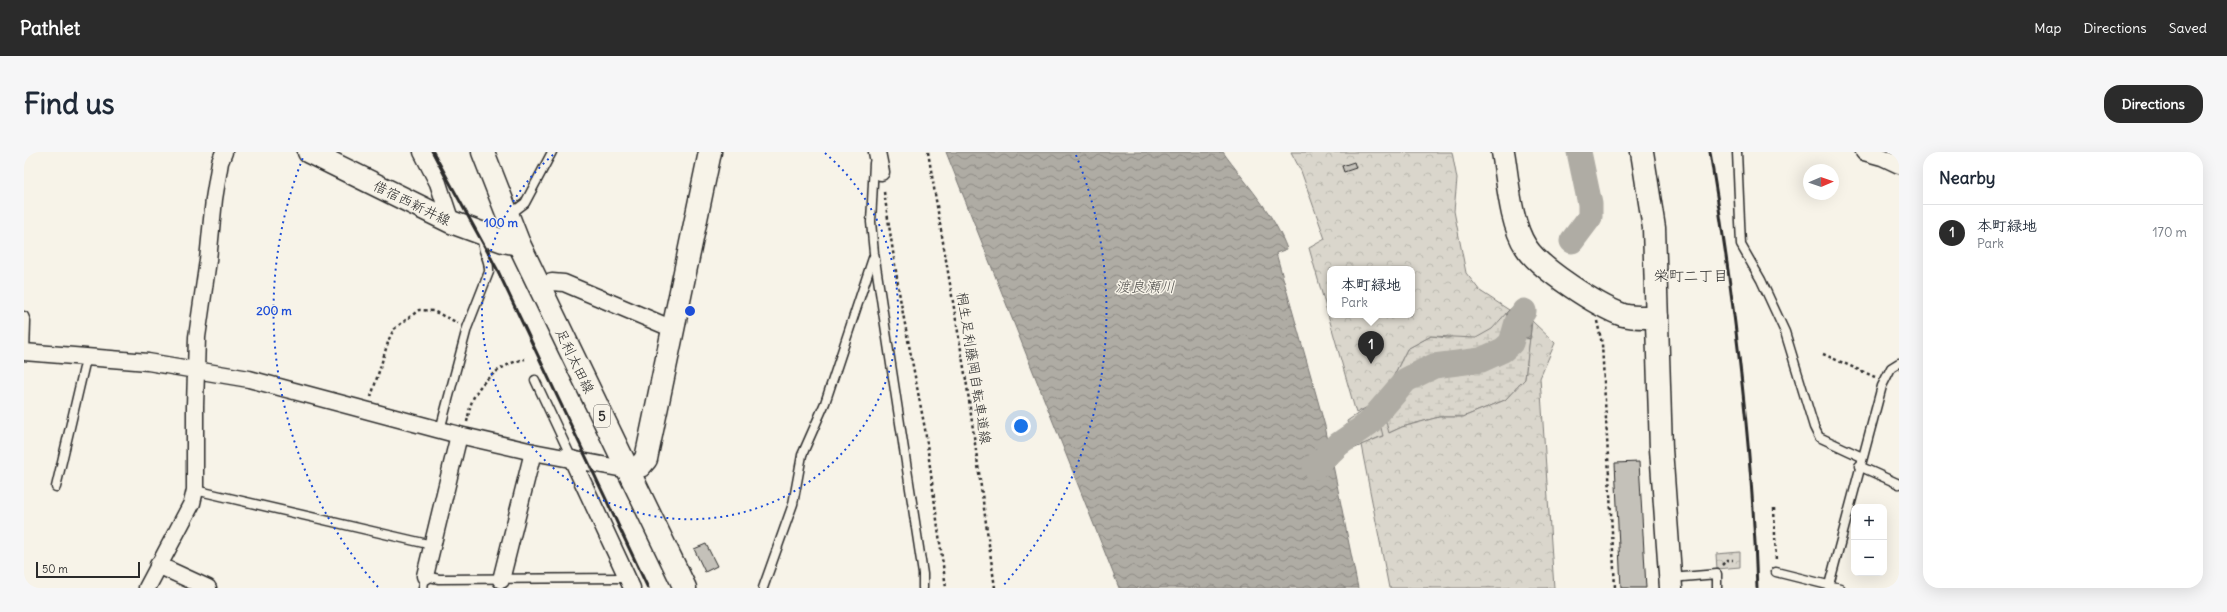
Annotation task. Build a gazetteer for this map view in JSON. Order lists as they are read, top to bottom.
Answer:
{
  "streets": {
    "street": ["借宿西新井線", "足利太田線", "5"],
    "path": ["桐生足利藤岡自転車道線"]
  },
  "crossings": [
    ["借宿西新井線", "足利太田線"]
  ],
  "districts": ["栄町二丁目"],
  "water": ["渡良瀬川"],
  "scale_bar": "50 m",
  "north": "right",
  "page": {
    "header": "Pathlet",
    "nav": ["Map", "Directions", "Saved"],
    "buttons": "Directions",
    "title": "Find us",
    "heading": "Nearby",
    "list": [
      {
        "mark": "1",
        "name": "本町緑地",
        "note": "Park",
        "value": "170 m"
      }
    ],
    "popup": ["本町緑地", "Park"],
    "pins": "1",
    "map_buttons": ["+", "−"],
    "scale": "50 m"
  },
  "rings": ["100 m", "200 m"]
}
